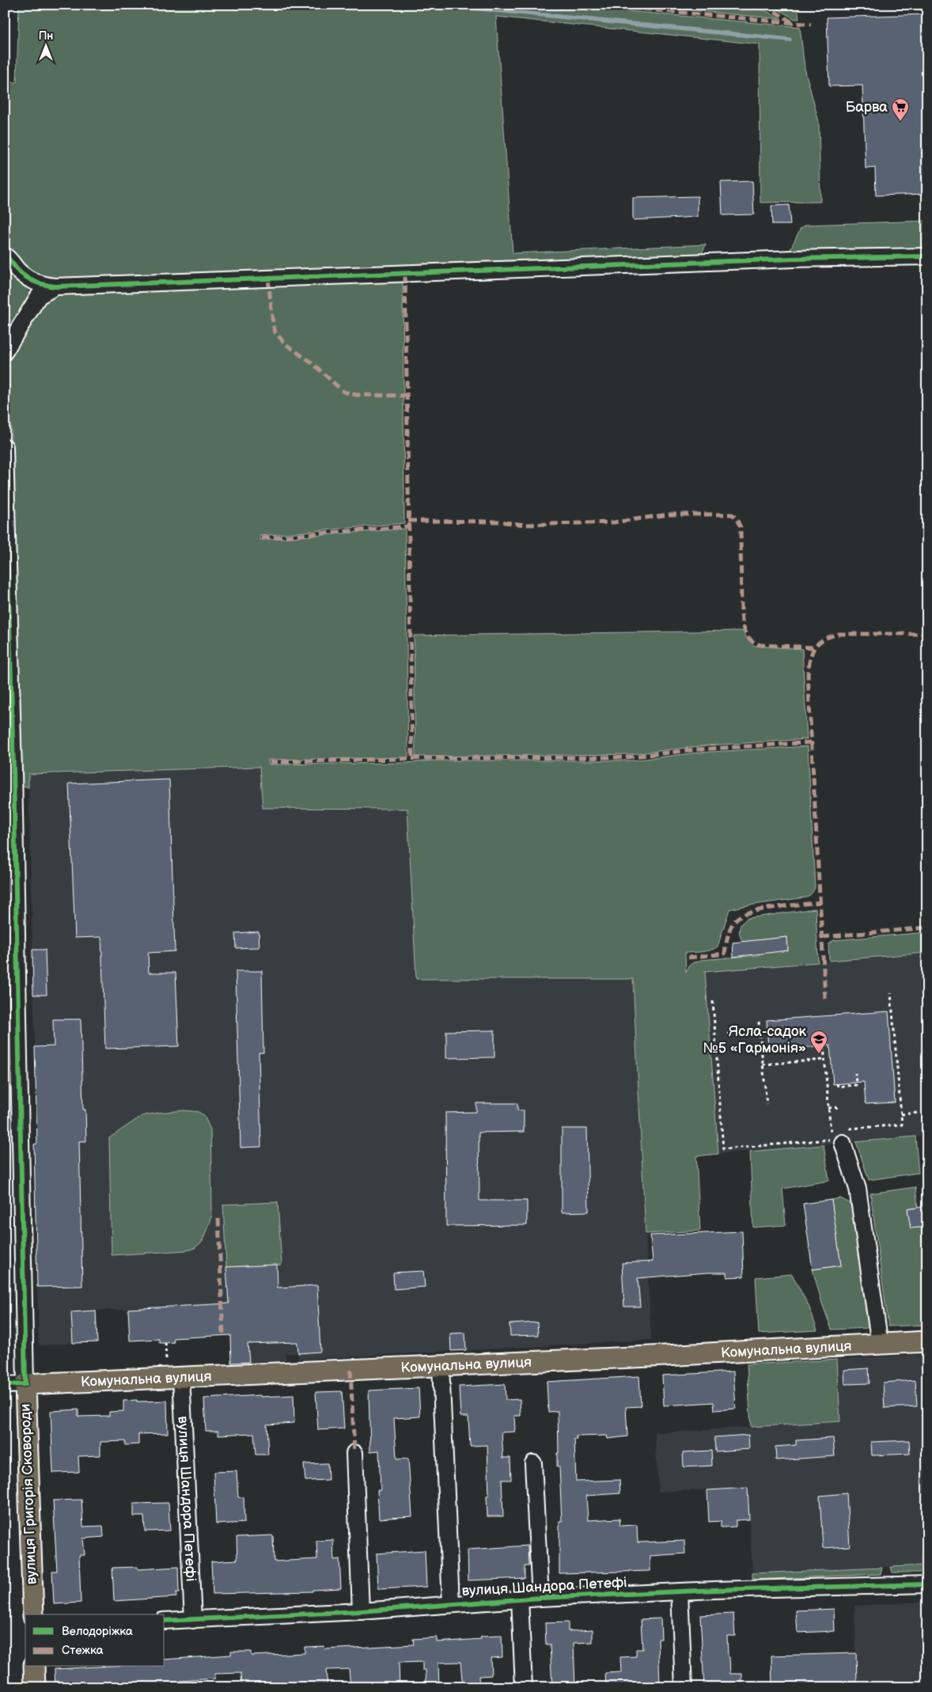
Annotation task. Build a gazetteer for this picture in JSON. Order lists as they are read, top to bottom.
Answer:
{
  "streets": {
    "main road": ["Комунальна вулиця", "вулиця Григорія Сковороди"],
    "street": ["вулиця Шандора Петефі"]
  },
  "crossings": [
    ["Комунальна вулиця", "вулиця Григорія Сковороди"],
    ["Комунальна вулиця", "вулиця Шандора Петефі"]
  ],
  "places": {
    "supermarket": ["Барва"],
    "school or university": ["Ясла-садок №5 «Гармонія»"]
  },
  "legend": ["Велодоріжка", "Стежка"],
  "north": "top"
}
